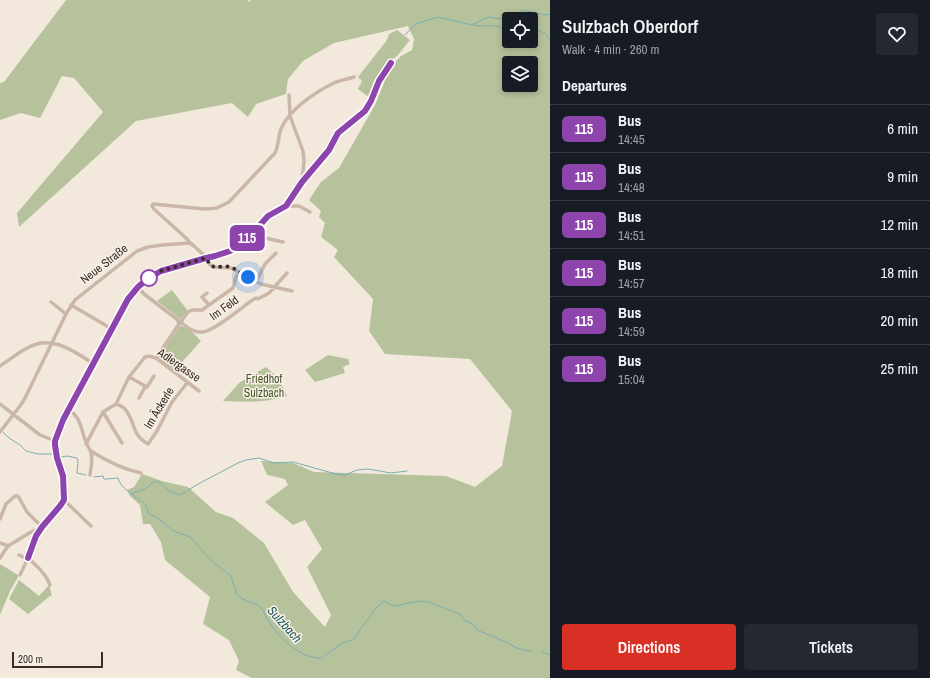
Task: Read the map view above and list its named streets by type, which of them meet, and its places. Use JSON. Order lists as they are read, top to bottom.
{
  "streets": {
    "street": [
      "Neue Straße",
      "Im Feld",
      "Adlergasse",
      "Im Äckerle"
    ]
  },
  "crossings": [
    ["Adlergasse", "Im Äckerle"]
  ],
  "water": ["Sulzbach"],
  "parks": ["Friedhof Sulzbach"],
  "lines": ["bus line 115"],
  "scale_bar": "200 m",
  "page": {
    "on_map": "115",
    "heading": [
      ["Sulzbach Oberdorf", "Walk · 4 min · 260 m"],
      "Departures"
    ],
    "list": [
      {
        "mark": "115",
        "name": "Bus",
        "note": "14:45",
        "value": "6 min"
      },
      {
        "mark": "115",
        "name": "Bus",
        "note": "14:48",
        "value": "9 min"
      },
      {
        "mark": "115",
        "name": "Bus",
        "note": "14:51",
        "value": "12 min"
      },
      {
        "mark": "115",
        "name": "Bus",
        "note": "14:57",
        "value": "18 min"
      },
      {
        "mark": "115",
        "name": "Bus",
        "note": "14:59",
        "value": "20 min"
      },
      {
        "mark": "115",
        "name": "Bus",
        "note": "15:04",
        "value": "25 min"
      }
    ],
    "buttons": ["Directions", "Tickets"],
    "scale": "200 m"
  }
}
